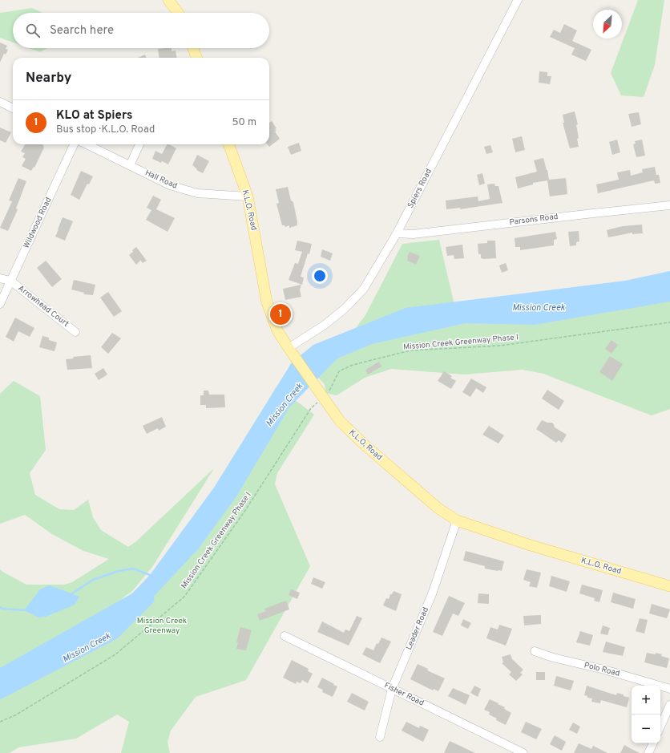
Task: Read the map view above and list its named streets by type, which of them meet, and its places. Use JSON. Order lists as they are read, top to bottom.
{
  "streets": {
    "main road": ["K.L.O. Road"],
    "street": [
      "Hall Road",
      "Spiers Road",
      "Parsons Road",
      "Wildwood Road",
      "Arrowhead Court",
      "Leader Road",
      "Polo Road",
      "Fisher Road"
    ],
    "path": ["Mission Creek Greenway Phase I"]
  },
  "crossings": [
    ["Hall Road", "K.L.O. Road"],
    ["Spiers Road", "K.L.O. Road"],
    ["Spiers Road", "Parsons Road"],
    ["K.L.O. Road", "Mission Creek Greenway Phase I"],
    ["K.L.O. Road", "Leader Road"],
    ["Wildwood Road", "Arrowhead Court"],
    ["Leader Road", "Fisher Road"]
  ],
  "water": ["Mission Creek"],
  "parks": ["Mission Creek Greenway"],
  "north": "bottom left",
  "page": {
    "search": "Search here",
    "heading": "Nearby",
    "list": [
      {
        "mark": "1",
        "name": "KLO at Spiers",
        "note": "Bus stop · K.L.O. Road",
        "value": "50 m"
      }
    ],
    "pins": "1",
    "map_buttons": ["+", "−"]
  }
}
